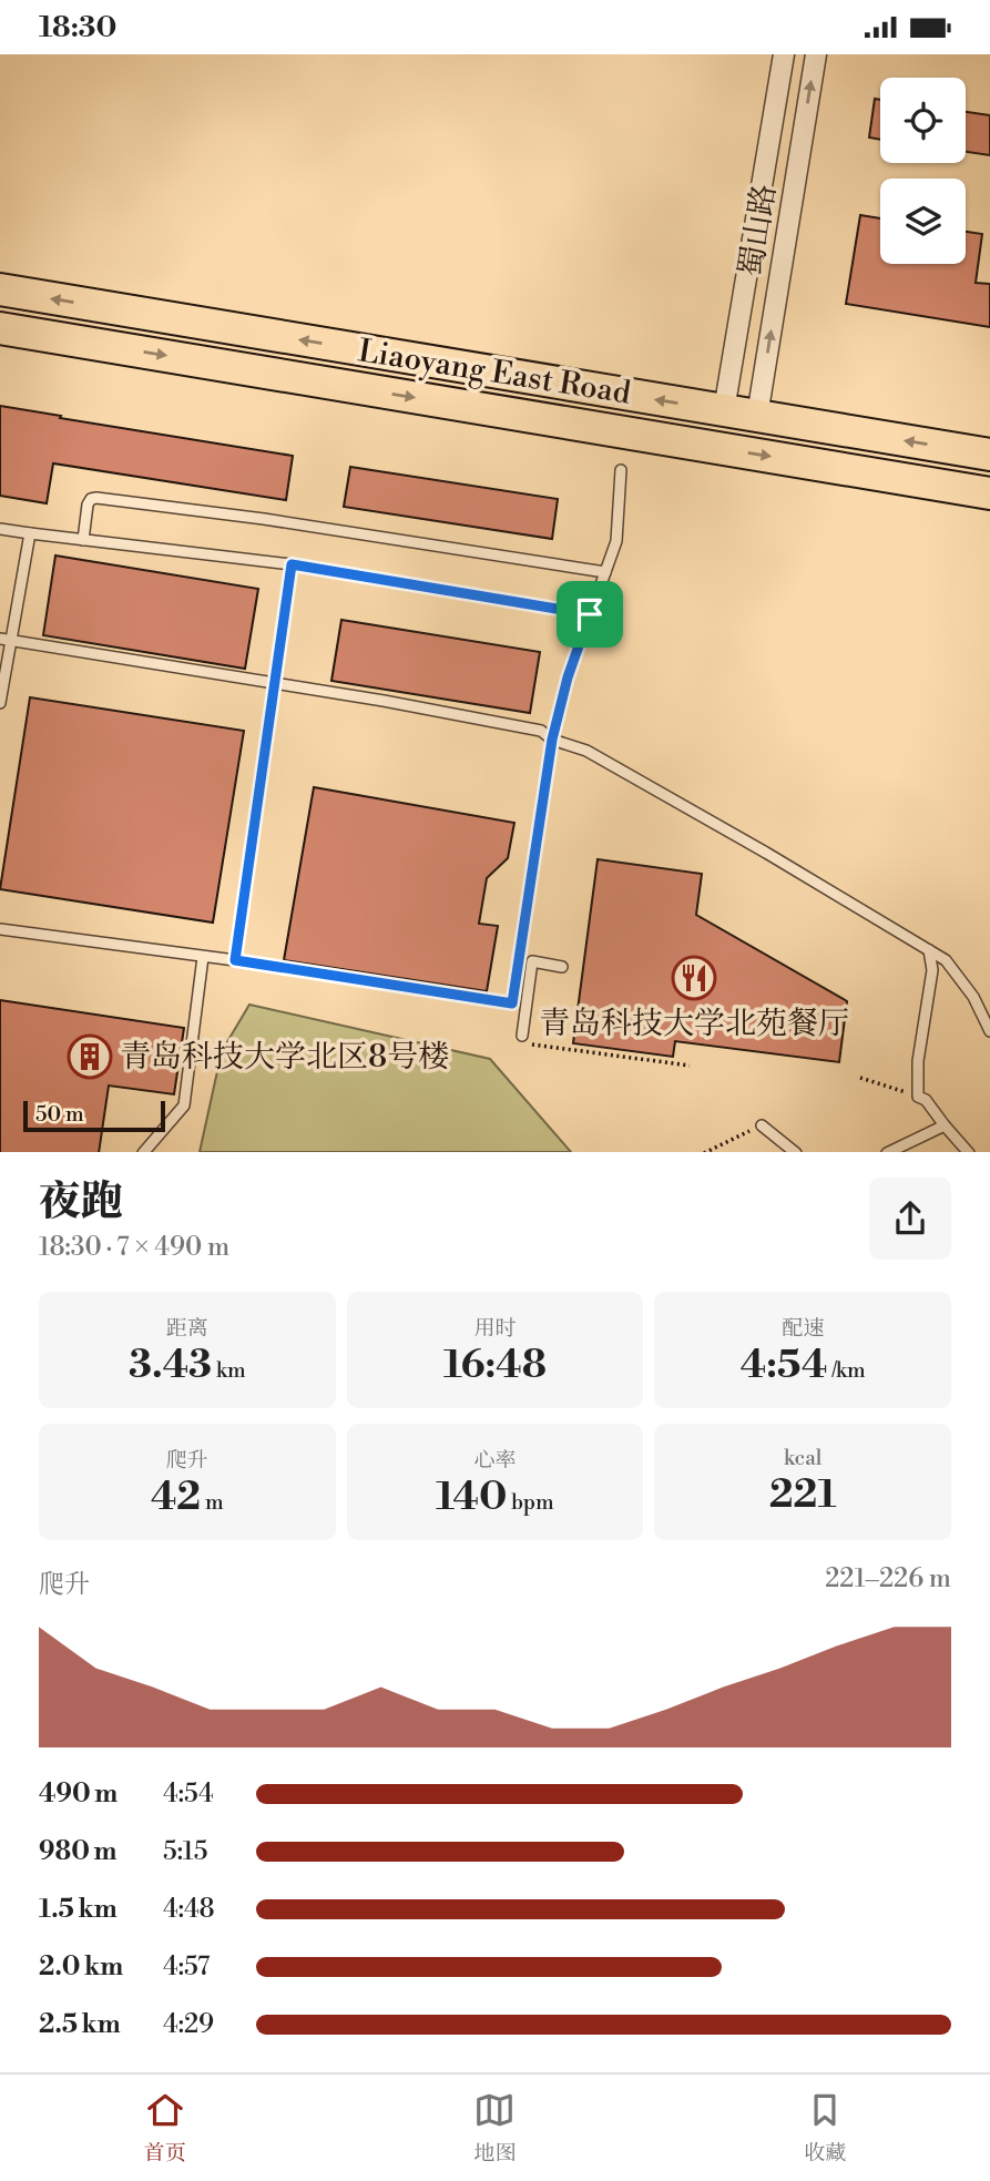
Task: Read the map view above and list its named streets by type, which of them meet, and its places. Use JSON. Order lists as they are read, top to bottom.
{
  "streets": {
    "main road": ["Liaoyang East Road"],
    "street": ["蜀山路"]
  },
  "crossings": [
    ["蜀山路", "Liaoyang East Road"]
  ],
  "places": {
    "restaurant": ["青岛科技大学北苑餐厅"],
    "building": ["青岛科技大学北区8号楼"]
  },
  "scale_bar": "50 m",
  "page": {
    "status": "18:30",
    "scale": "50 m",
    "heading": ["夜跑", "18:30 · 7 × 490 m"],
    "stats": [
      ["距离", "3.43 km"],
      ["用时", "16:48"],
      ["配速", "4:54 /km"],
      ["爬升", "42 m"],
      ["心率", "140 bpm"],
      ["kcal", "221"]
    ],
    "chart": ["爬升", "221–226 m"],
    "list": [
      {
        "name": "490 m",
        "note": "4:54"
      },
      {
        "name": "980 m",
        "note": "5:15"
      },
      {
        "name": "1.5 km",
        "note": "4:48"
      },
      {
        "name": "2.0 km",
        "note": "4:57"
      },
      {
        "name": "2.5 km",
        "note": "4:29"
      }
    ],
    "tabs": ["首页", "地图", "收藏"]
  }
}
